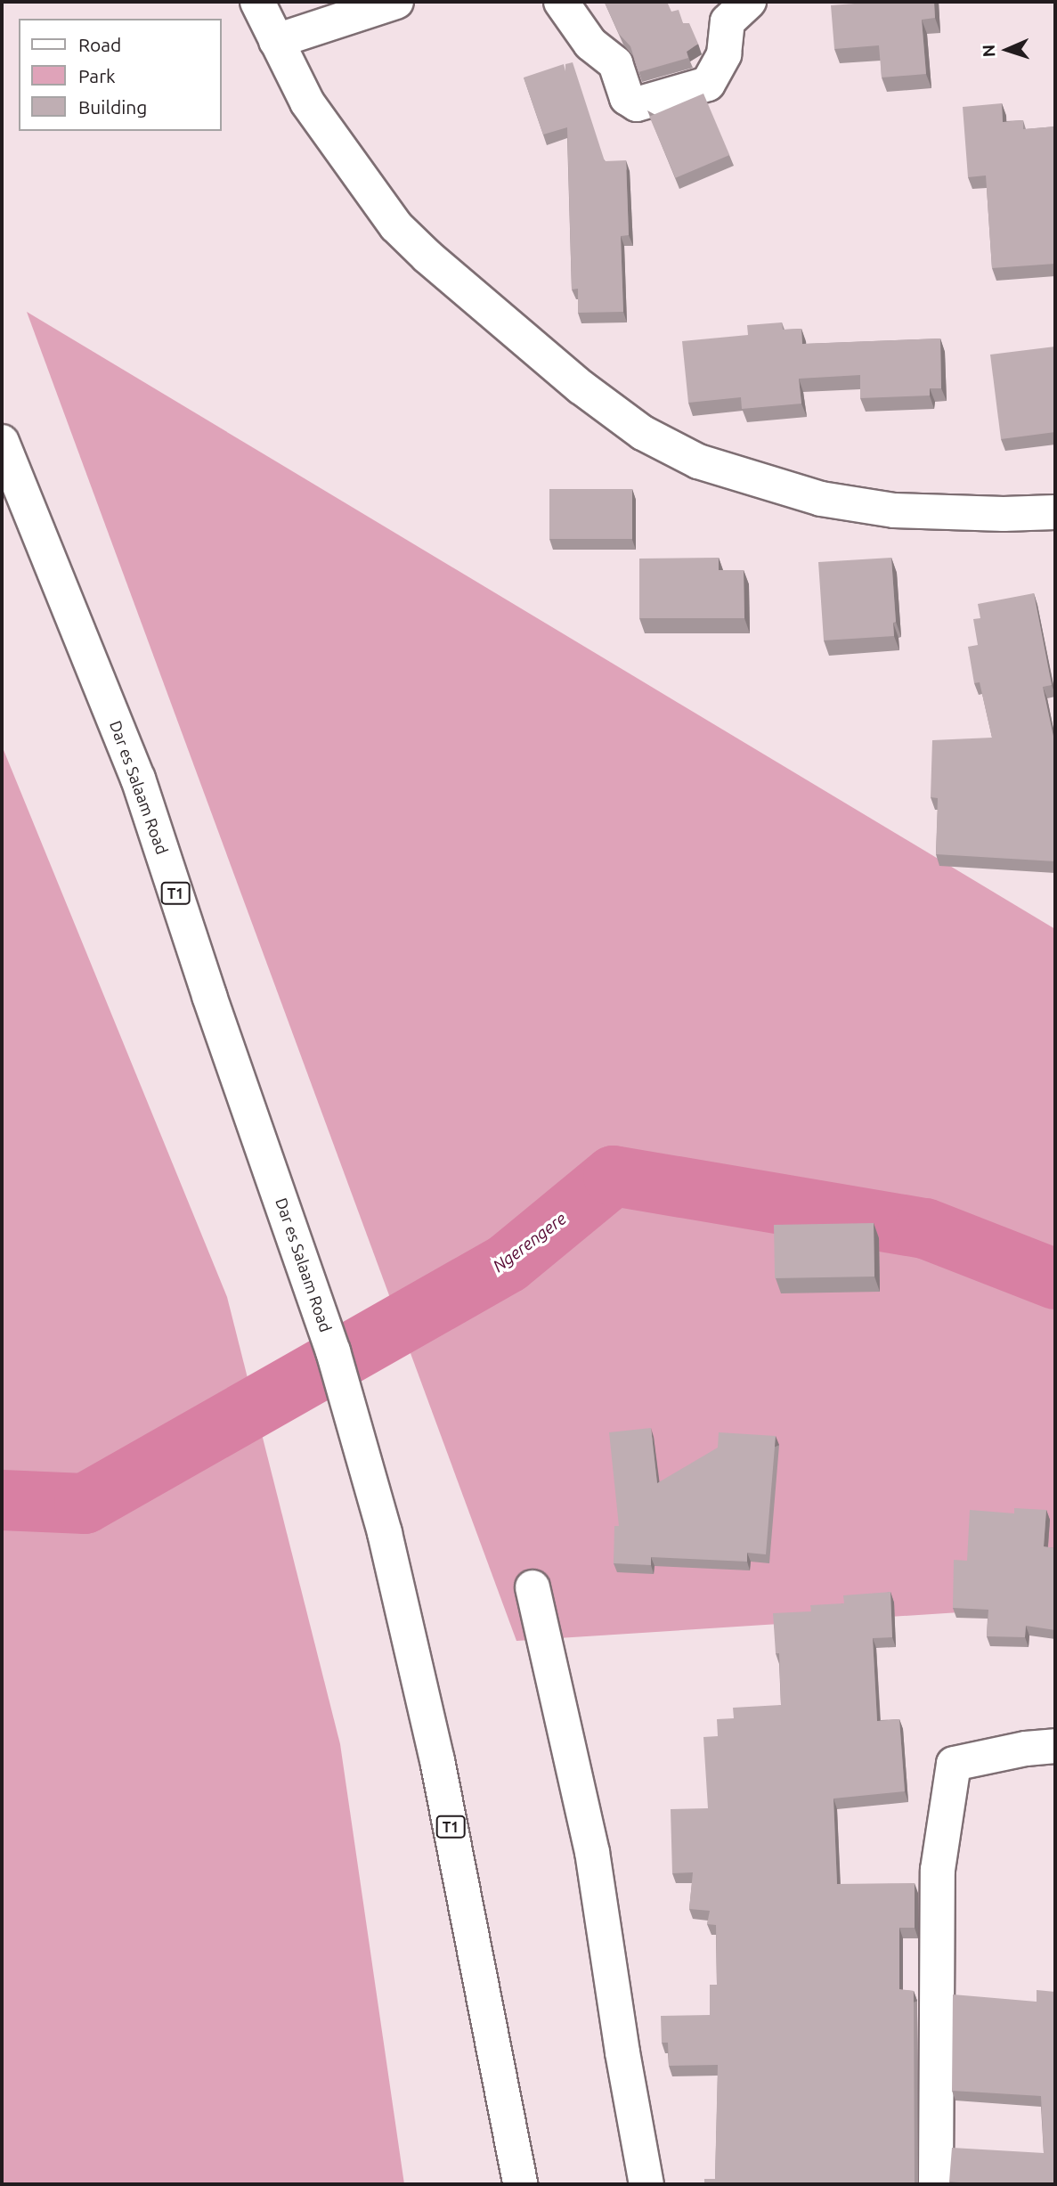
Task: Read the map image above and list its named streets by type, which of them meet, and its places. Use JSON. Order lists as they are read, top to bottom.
{
  "streets": {
    "main road": ["Dar es Salaam Road", "T1"]
  },
  "water": ["Ngerengere"],
  "legend": ["Road", "Park", "Building"],
  "north": "left"
}
